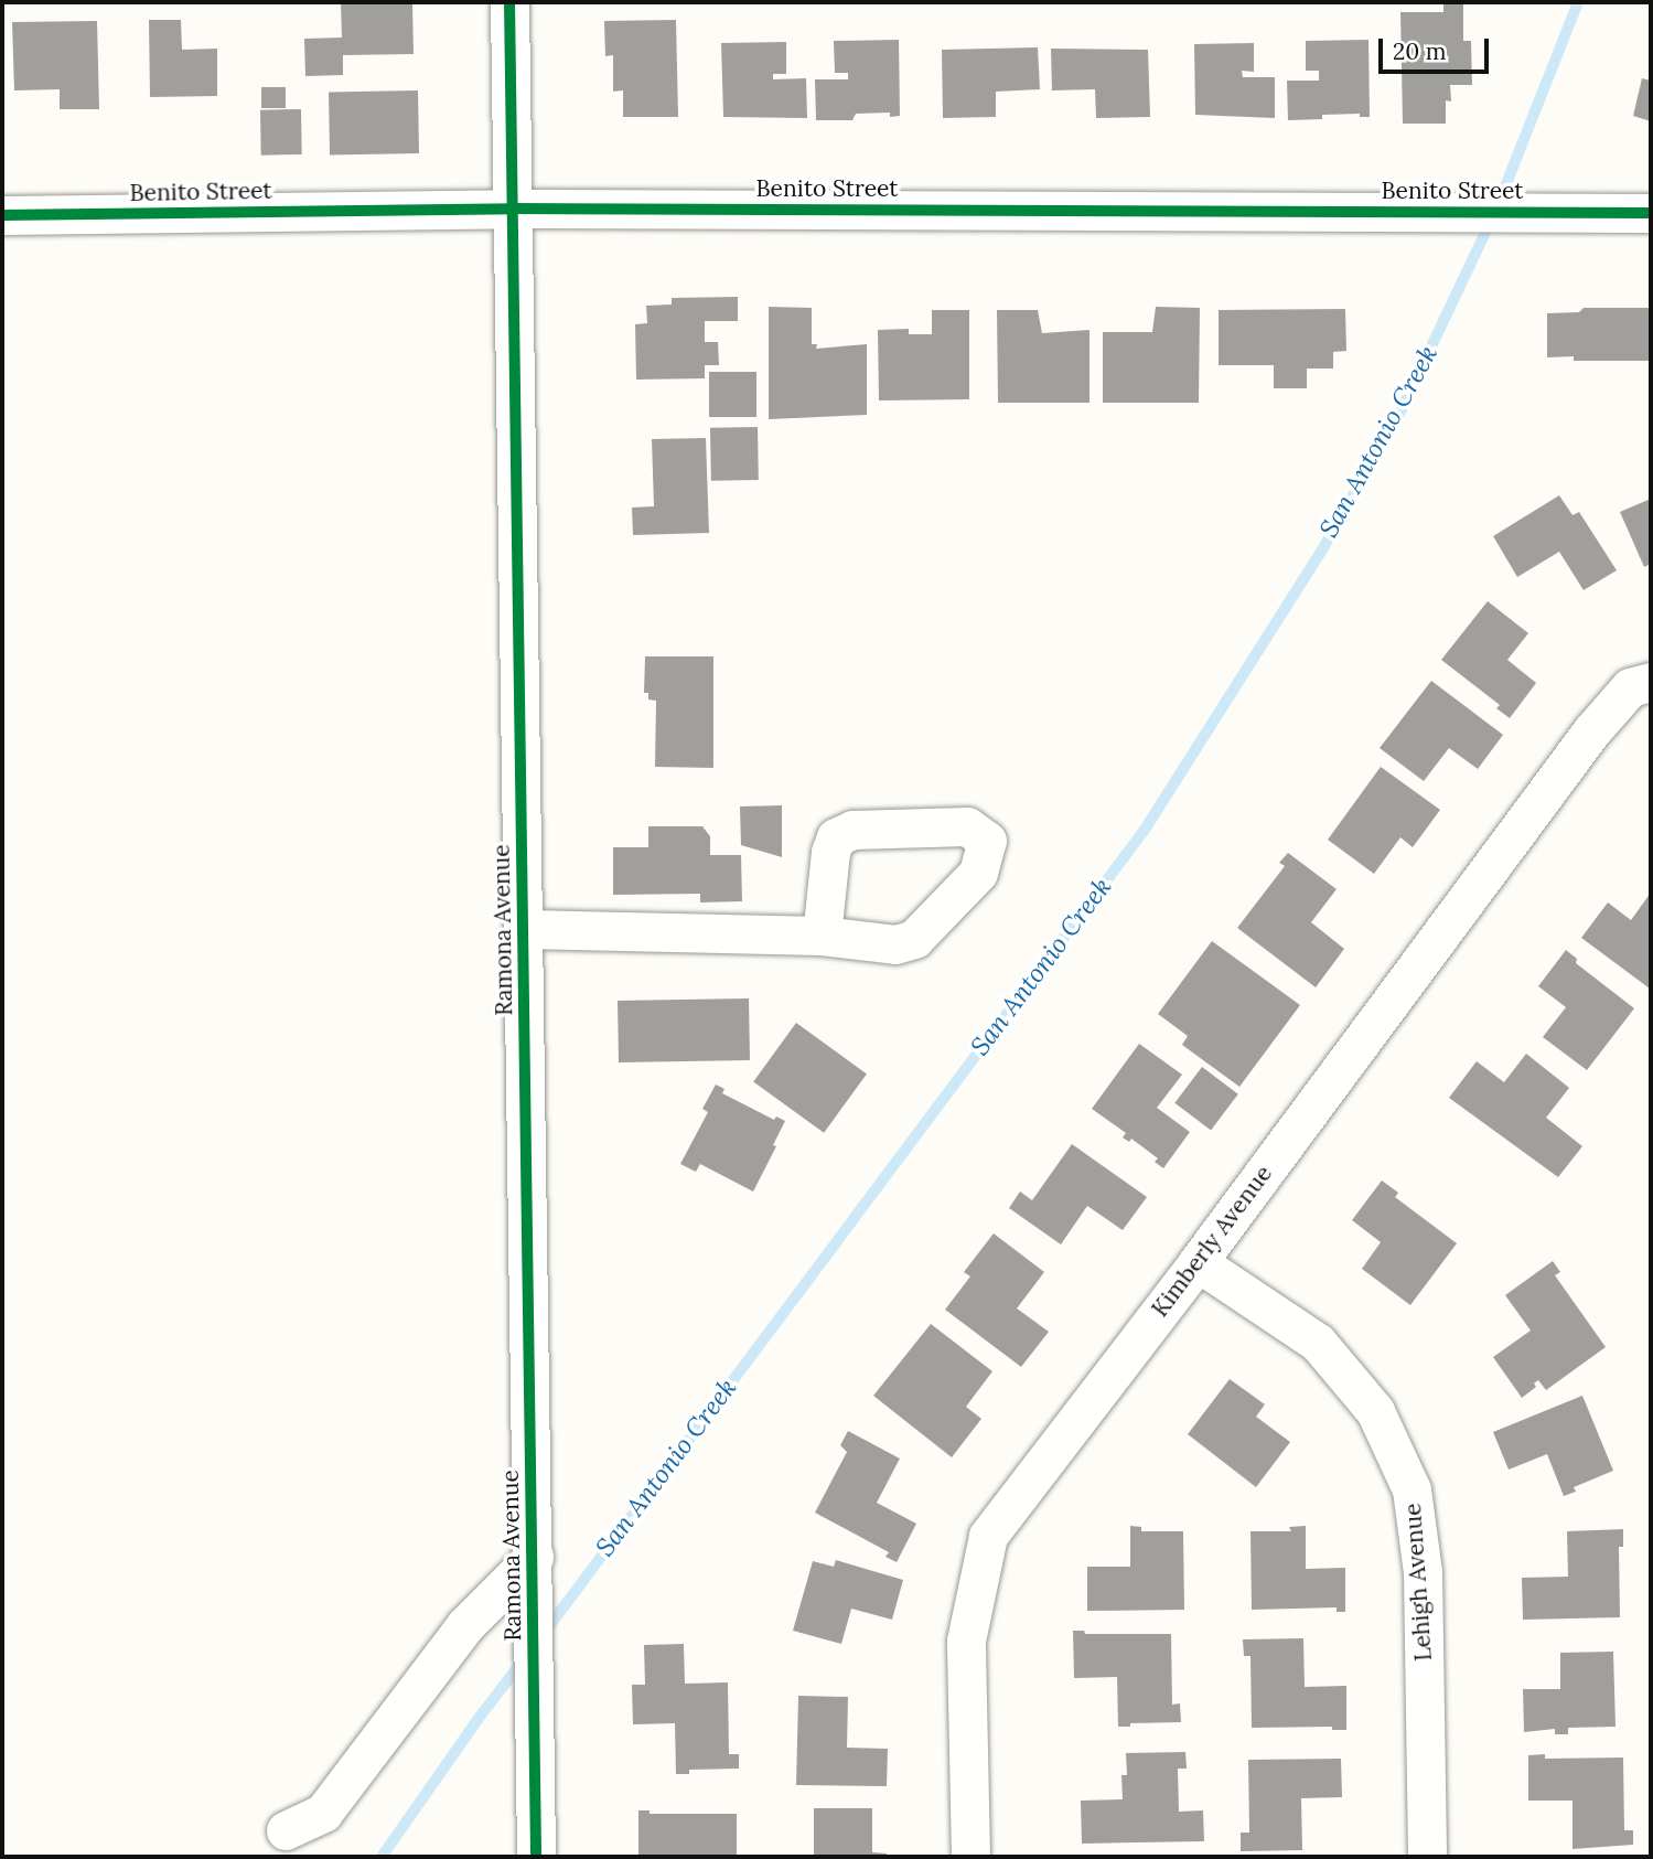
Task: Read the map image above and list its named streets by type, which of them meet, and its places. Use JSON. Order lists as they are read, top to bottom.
{
  "streets": {
    "street": [
      "Benito Street",
      "Ramona Avenue",
      "Kimberly Avenue",
      "Lehigh Avenue"
    ]
  },
  "crossings": [
    ["Benito Street", "Ramona Avenue"],
    ["Kimberly Avenue", "Lehigh Avenue"]
  ],
  "water": ["San Antonio Creek"],
  "scale_bar": "20 m"
}
